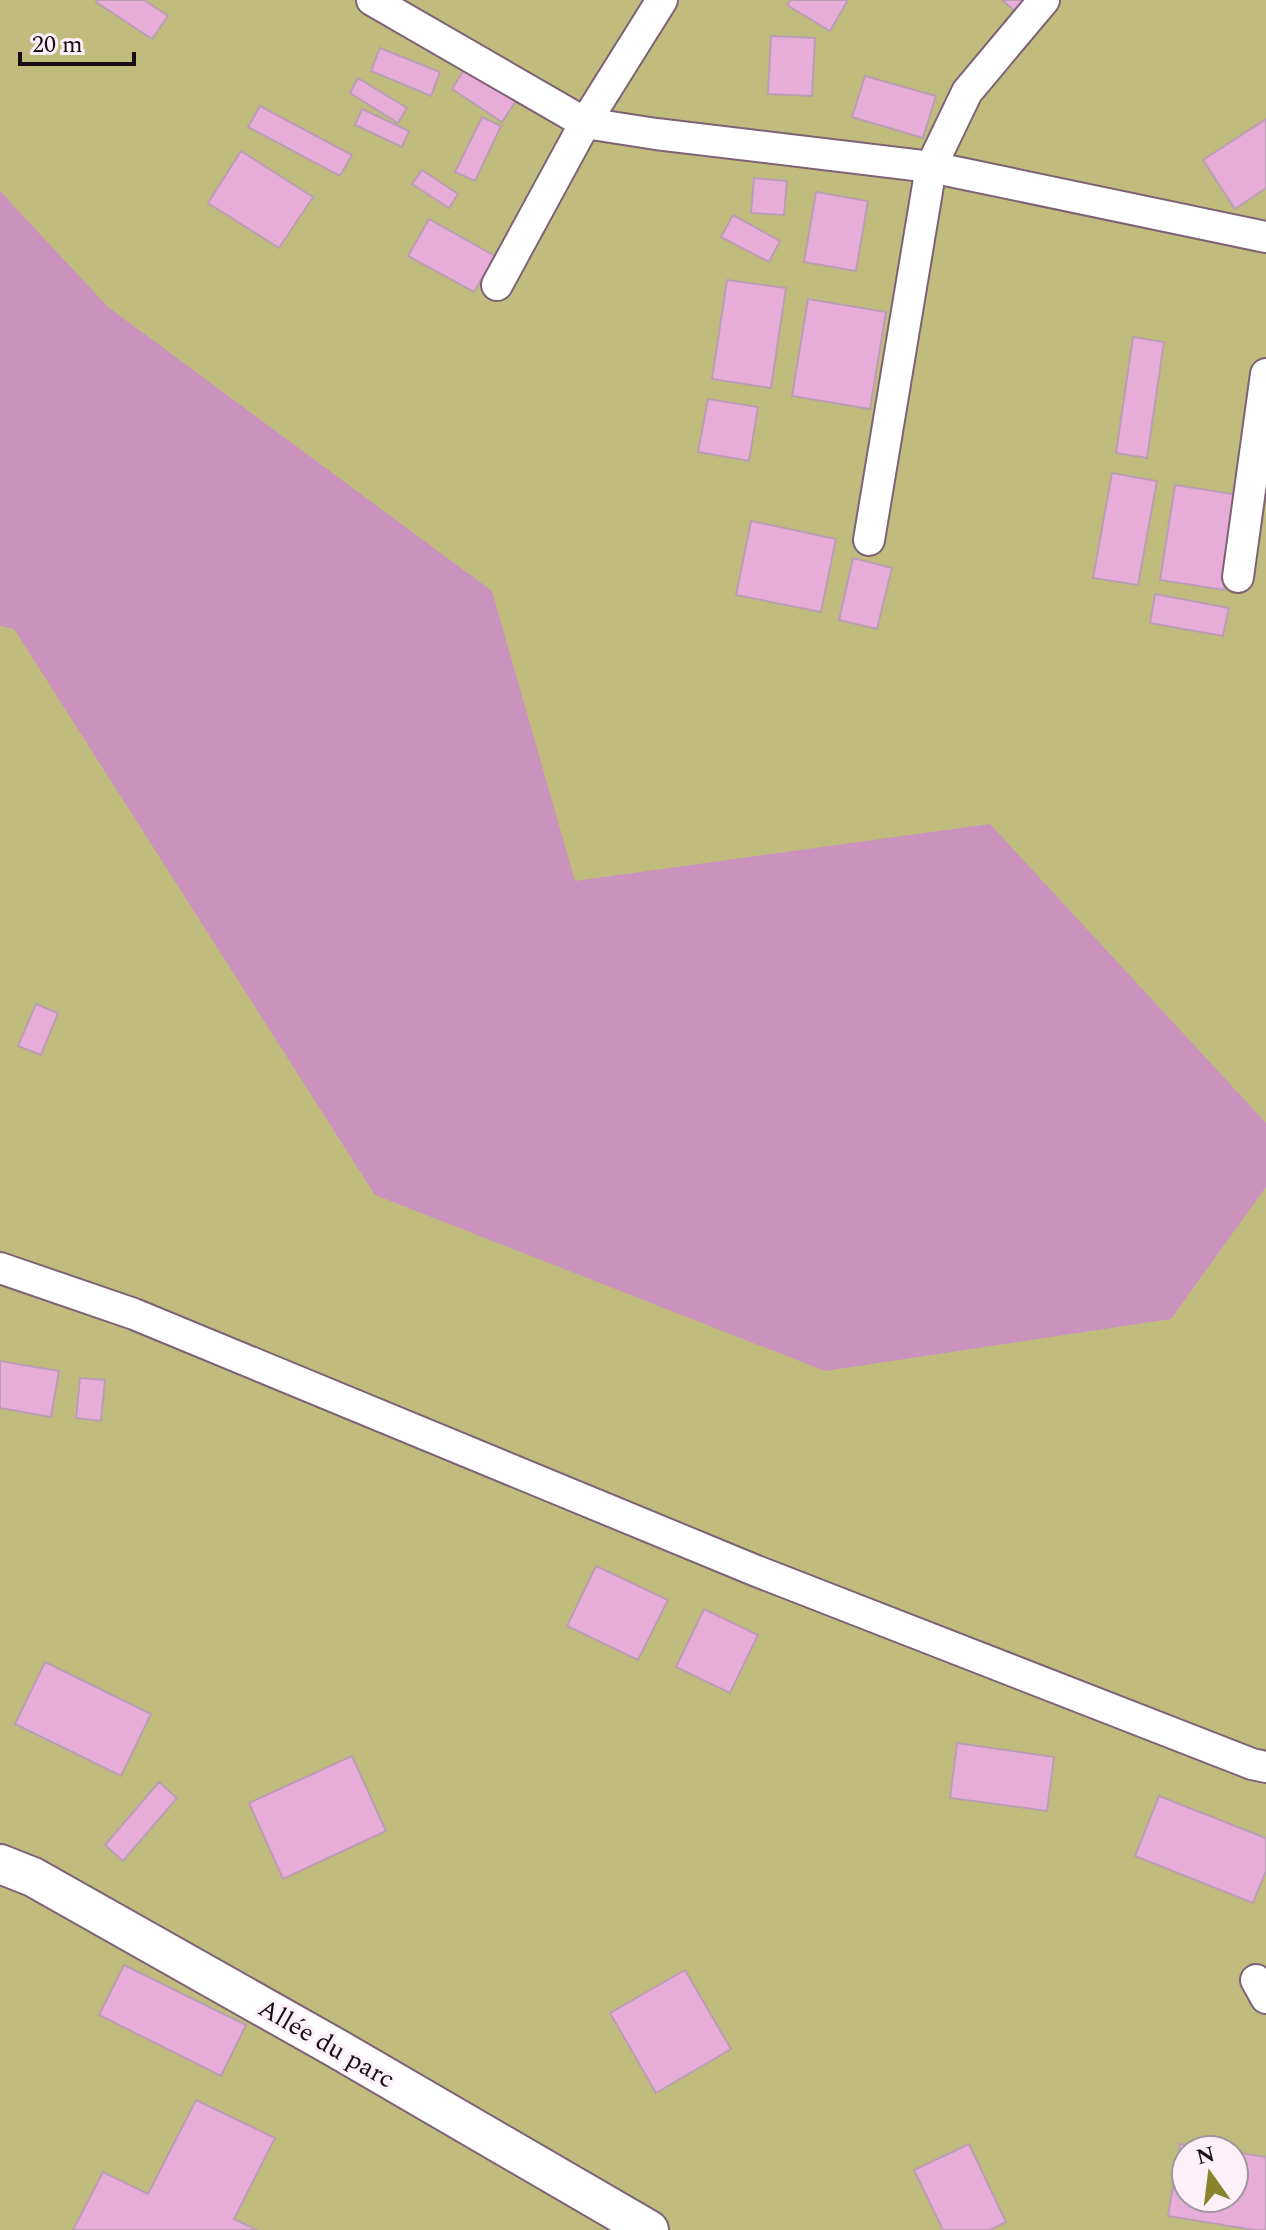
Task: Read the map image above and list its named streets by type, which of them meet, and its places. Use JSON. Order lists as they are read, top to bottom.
{
  "streets": {
    "street": ["Allée du parc"]
  },
  "scale_bar": "20 m",
  "north": "top"
}
